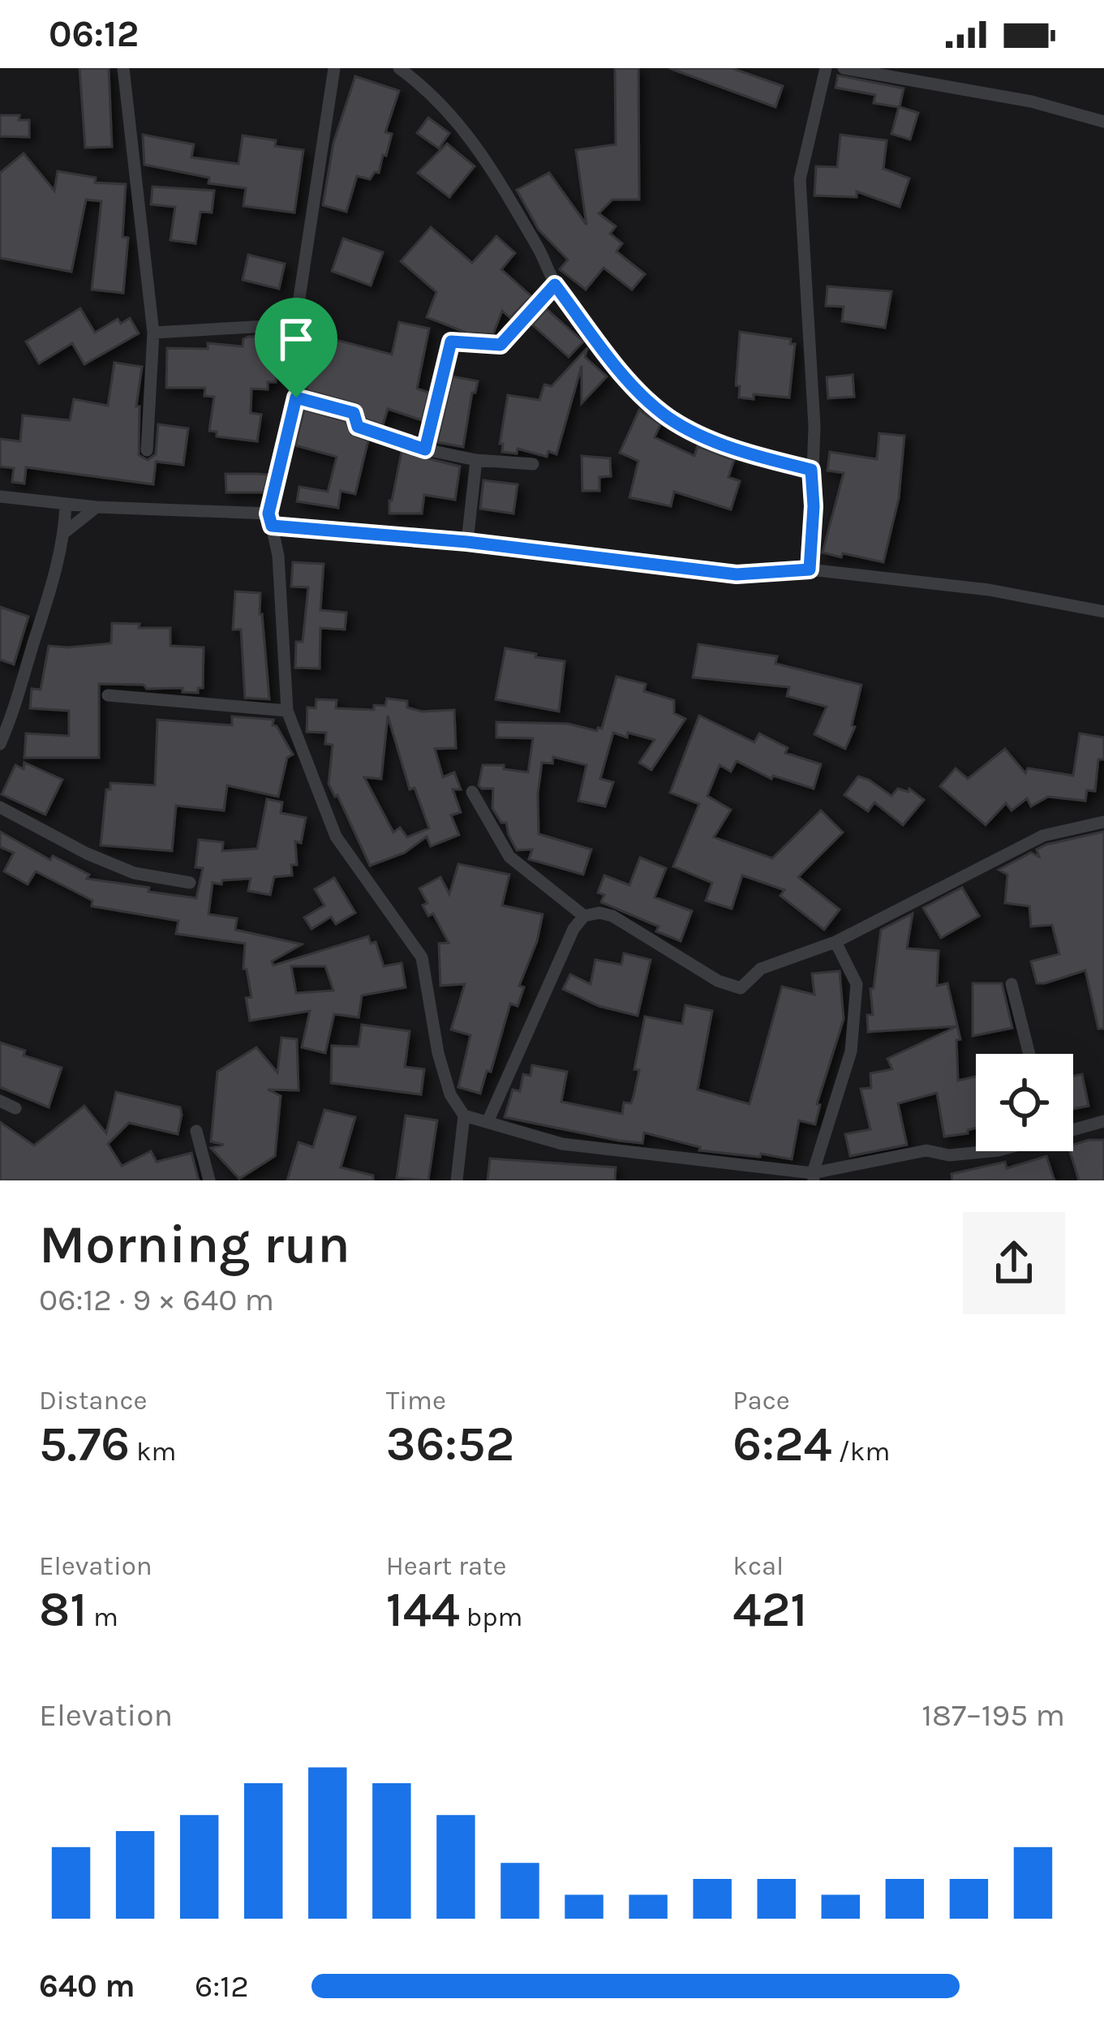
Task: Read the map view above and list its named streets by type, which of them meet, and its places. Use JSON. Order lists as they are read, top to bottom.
{
  "page": {
    "status": "06:12",
    "heading": ["Morning run", "06:12 · 9 × 640 m"],
    "stats": [
      ["Distance", "5.76 km"],
      ["Time", "36:52"],
      ["Pace", "6:24 /km"],
      ["Elevation", "81 m"],
      ["Heart rate", "144 bpm"],
      ["kcal", "421"]
    ],
    "chart": ["Elevation", "187–195 m"],
    "list": [
      {
        "name": "640 m",
        "note": "6:12"
      }
    ]
  }
}
